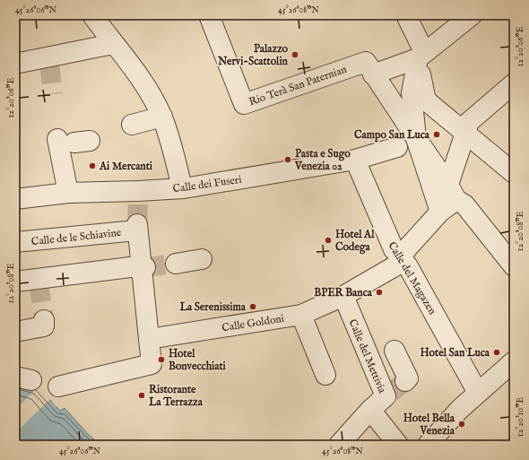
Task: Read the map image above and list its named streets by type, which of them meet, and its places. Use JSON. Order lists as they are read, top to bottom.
{
  "streets": {
    "street": [
      "Rio Terà San Paternian",
      "Calle dei Fuseri",
      "Calle de le Schiavine",
      "Calle del Magazen",
      "Calle Goldoni",
      "Calle del Mettivia"
    ]
  },
  "crossings": [
    ["Calle dei Fuseri", "Calle del Magazen"],
    ["Calle del Magazen", "Calle Goldoni"],
    ["Calle Goldoni", "Calle del Mettivia"]
  ],
  "places": [
    "Palazzo Nervi-Scattolin",
    "Campo San Luca",
    "Pasta e Sugo Venezia 02",
    "Ai Mercanti",
    "Hotel Al Codega",
    "BPER Banca",
    "La Serenissima",
    "Hotel San Luca",
    "Hotel Bonvecchiati",
    "Ristorante La Terrazza",
    "Hotel Bella Venezia"
  ],
  "coordinates": [
    "45°26'06\"N",
    "45°26'08\"N",
    "12°20'06\"E",
    "12°20'08\"E",
    "12°20'10\"E"
  ]
}
